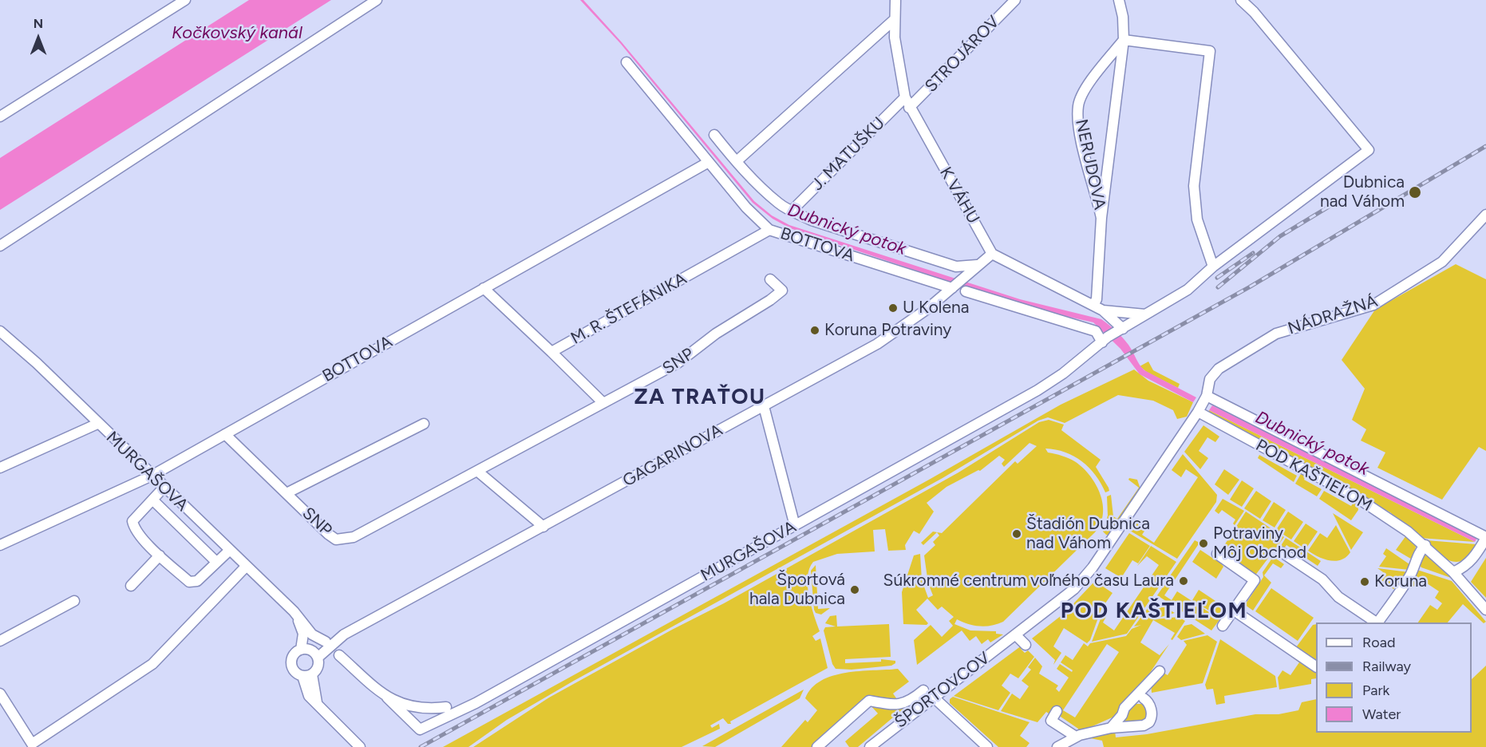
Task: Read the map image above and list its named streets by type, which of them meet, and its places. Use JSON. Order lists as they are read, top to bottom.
{
  "streets": {
    "street": [
      "STROJÁROV",
      "J. MATUŠKU",
      "NERUDOVA",
      "K VÁHU",
      "BOTTOVA",
      "M. R. ŠTEFÁNIKA",
      "NÁDRAŽNÁ",
      "SNP",
      "GAGARINOVA",
      "MURGAŠOVA",
      "POD KAŠTIEĽOM",
      "ŠPORTOVCOV"
    ]
  },
  "crossings": [
    ["STROJÁROV", "K VÁHU"],
    ["J. MATUŠKU", "K VÁHU"],
    ["K VÁHU", "GAGARINOVA"],
    ["BOTTOVA", "M. R. ŠTEFÁNIKA"],
    ["BOTTOVA", "SNP"],
    ["BOTTOVA", "GAGARINOVA"],
    ["BOTTOVA", "MURGAŠOVA"],
    ["M. R. ŠTEFÁNIKA", "SNP"],
    ["NÁDRAŽNÁ", "POD KAŠTIEĽOM"],
    ["GAGARINOVA", "MURGAŠOVA"]
  ],
  "districts": ["ZA TRAŤOU", "POD KAŠTIEĽOM"],
  "water": ["Kočkovský kanál", "Dubnický potok"],
  "places": [
    "Dubnica nad Váhom",
    "U Kolena",
    "Koruna Potraviny",
    "Štadión Dubnica nad Váhom",
    "Potraviny Môj Obchod",
    "Súkromné centrum voľného času Laura",
    "Koruna",
    "Športová hala Dubnica"
  ],
  "legend": [
    "Road",
    "Railway",
    "Park",
    "Water"
  ],
  "north": "top"
}
